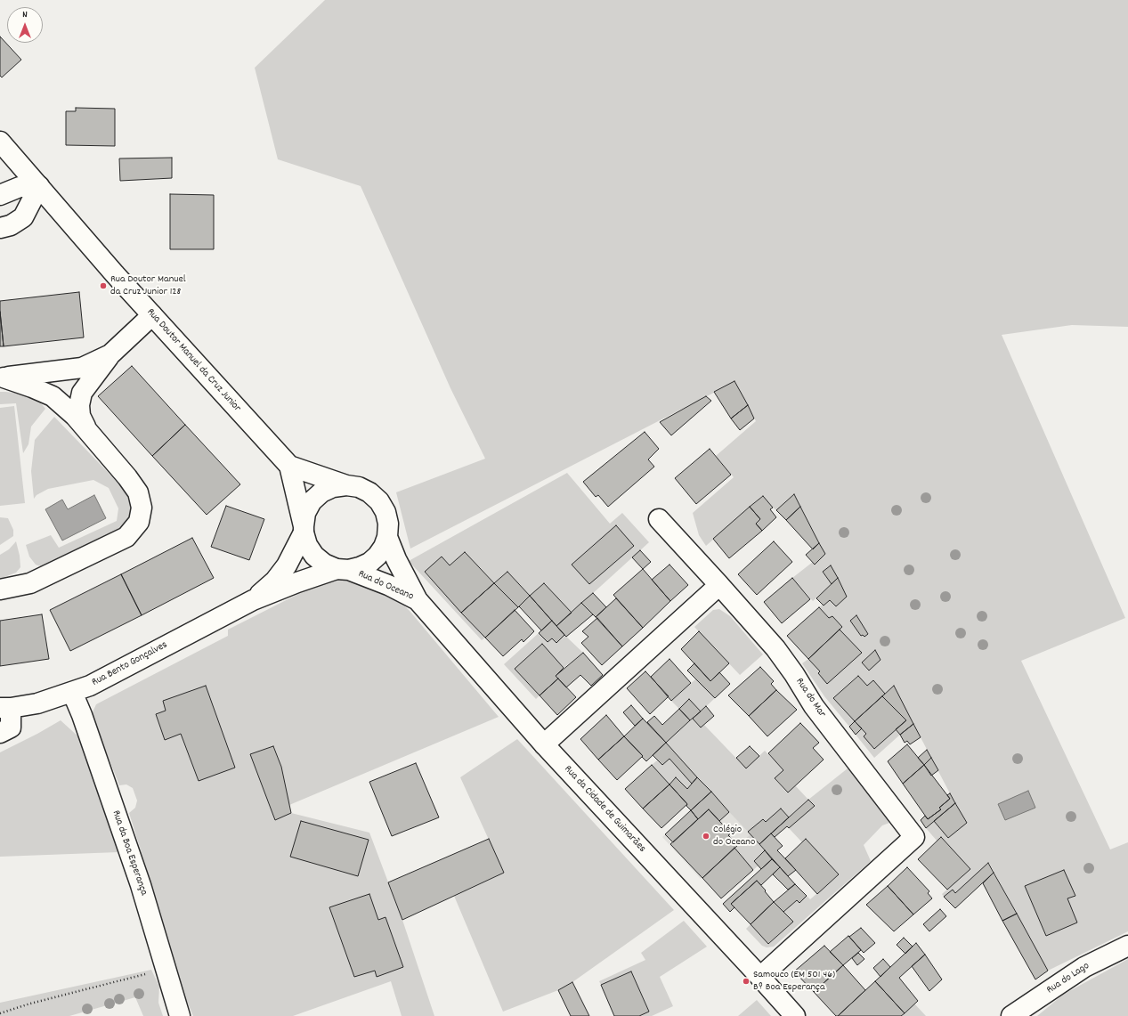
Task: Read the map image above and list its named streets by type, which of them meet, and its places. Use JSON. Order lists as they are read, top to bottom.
{
  "streets": {
    "street": [
      "Rua Doutor Manuel da Cruz Junior",
      "Rua do Oceano",
      "Rua Bento Gonçalves",
      "Rua do Mar",
      "Rua da Cidade de Guimarães",
      "Rua da Boa Esperança",
      "Rua do Lago"
    ]
  },
  "crossings": [
    ["Rua Doutor Manuel da Cruz Junior", "Rua do Oceano"],
    ["Rua do Oceano", "Rua da Cidade de Guimarães"],
    ["Rua Bento Gonçalves", "Rua da Boa Esperança"],
    ["Rua do Mar", "Rua da Cidade de Guimarães"]
  ],
  "places": ["Rua Doutor Manuel da Cruz Junior 128", "Colégio do Oceano", "Samouco (EM 501 46) Bº Boa Esperança"],
  "north": "top"
}
